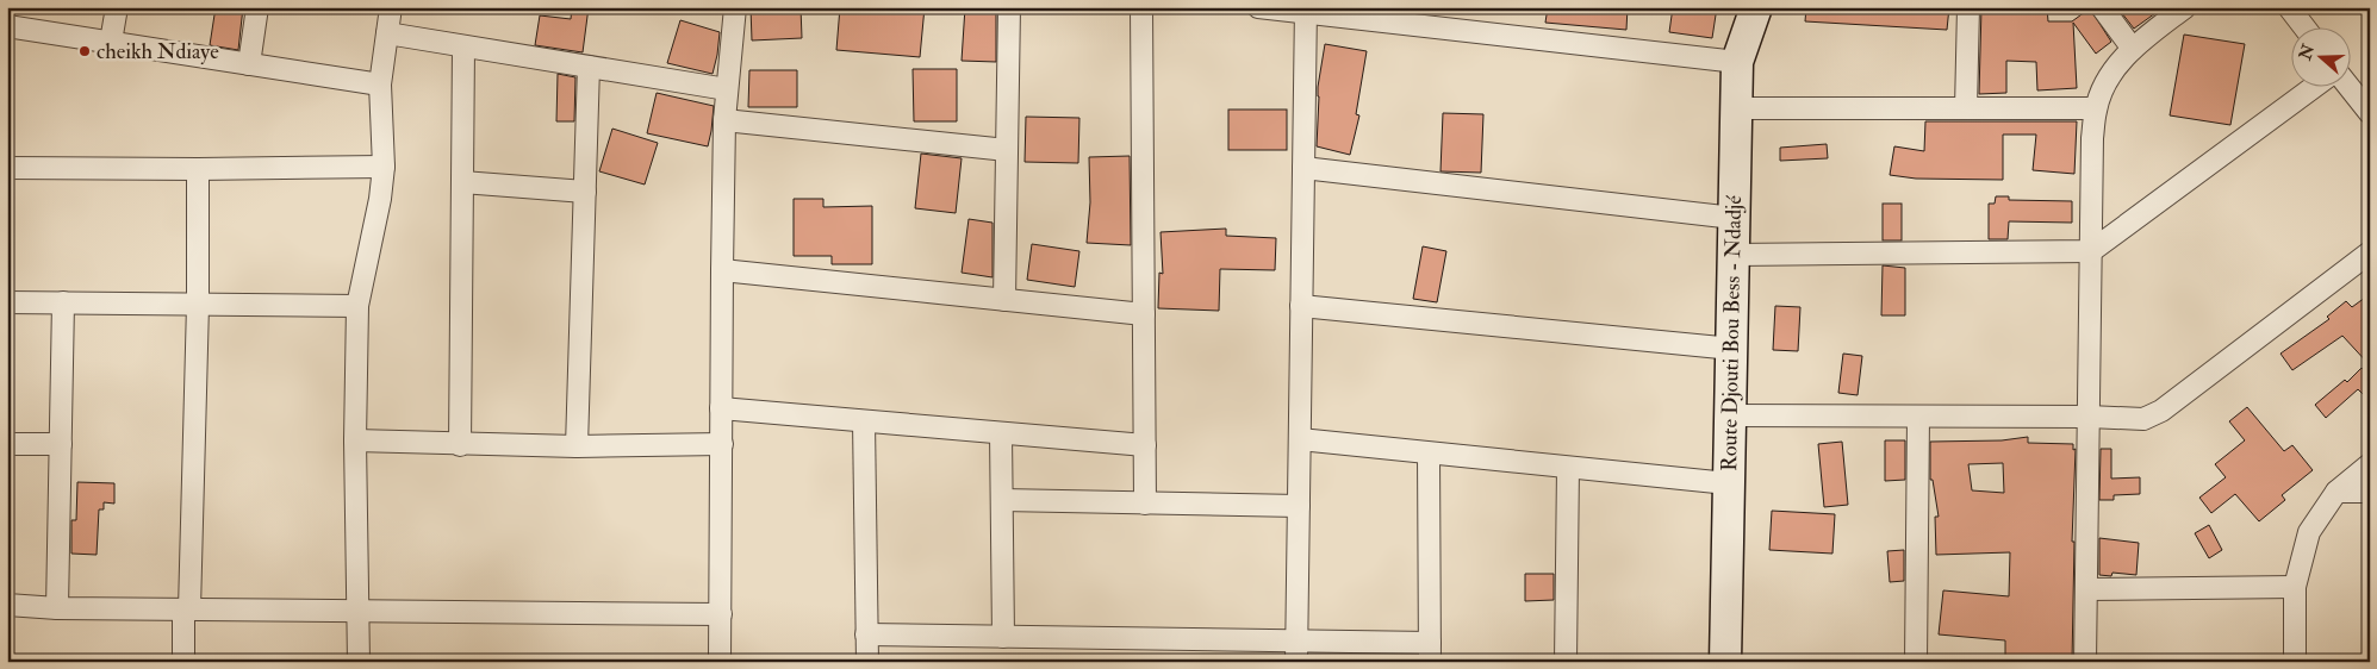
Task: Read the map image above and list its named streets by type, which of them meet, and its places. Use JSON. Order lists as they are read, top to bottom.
{
  "streets": {
    "main road": ["Route Djouti Bou Bess - Ndadjé"]
  },
  "places": ["cheikh Ndiaye"],
  "north": "left"
}
